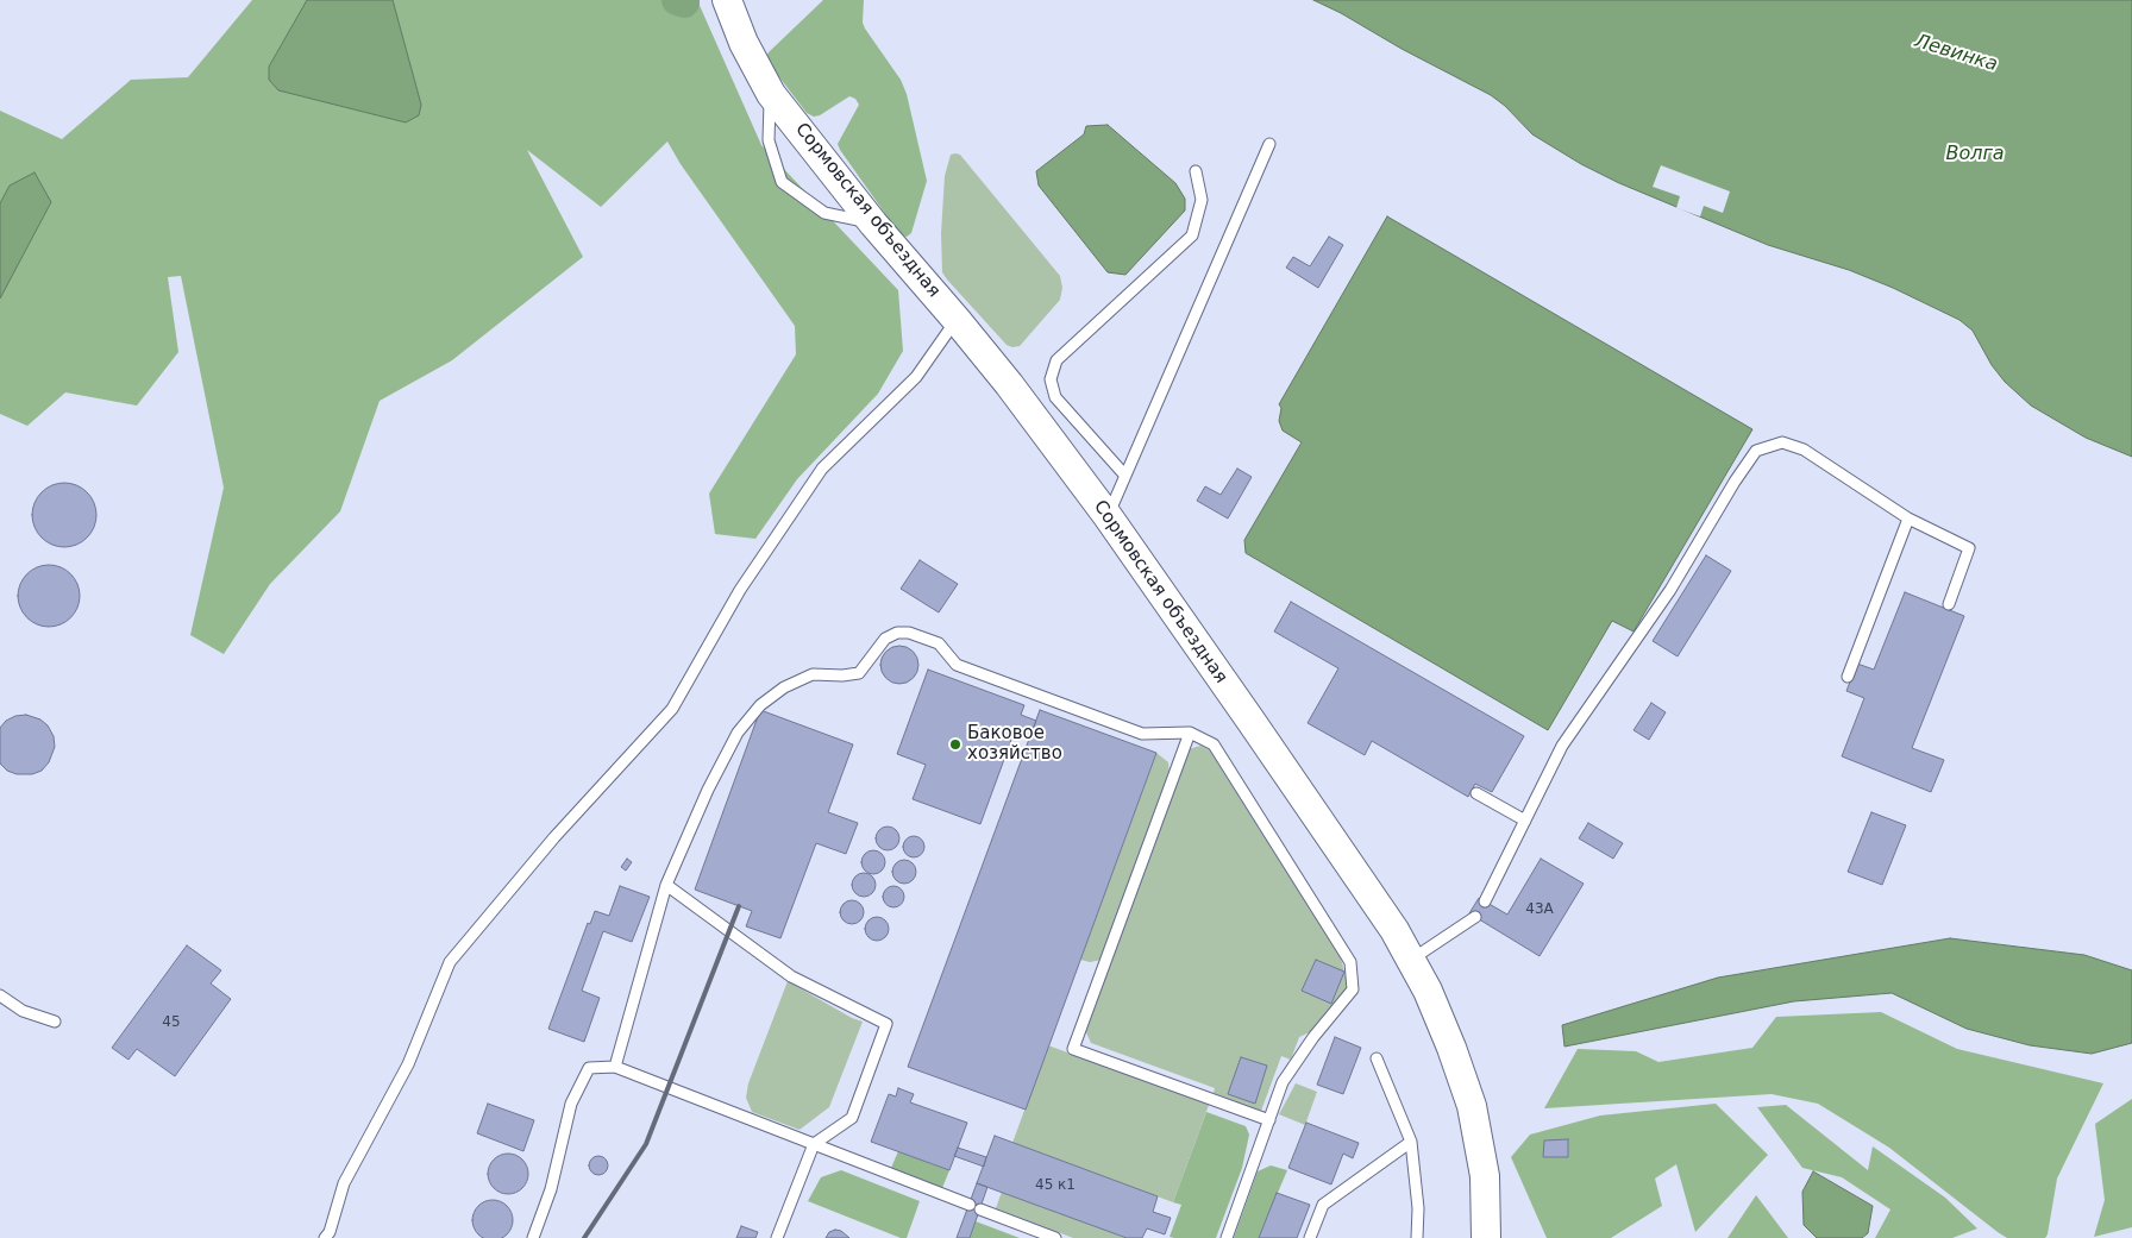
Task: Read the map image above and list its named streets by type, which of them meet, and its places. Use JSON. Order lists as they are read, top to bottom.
{
  "streets": {
    "street": ["Сормовская объездная"]
  },
  "water": ["Левинка", "Волга"],
  "places": ["Баковое хозяйство"],
  "house_numbers": ["43А", "45", "45 к1"]
}
